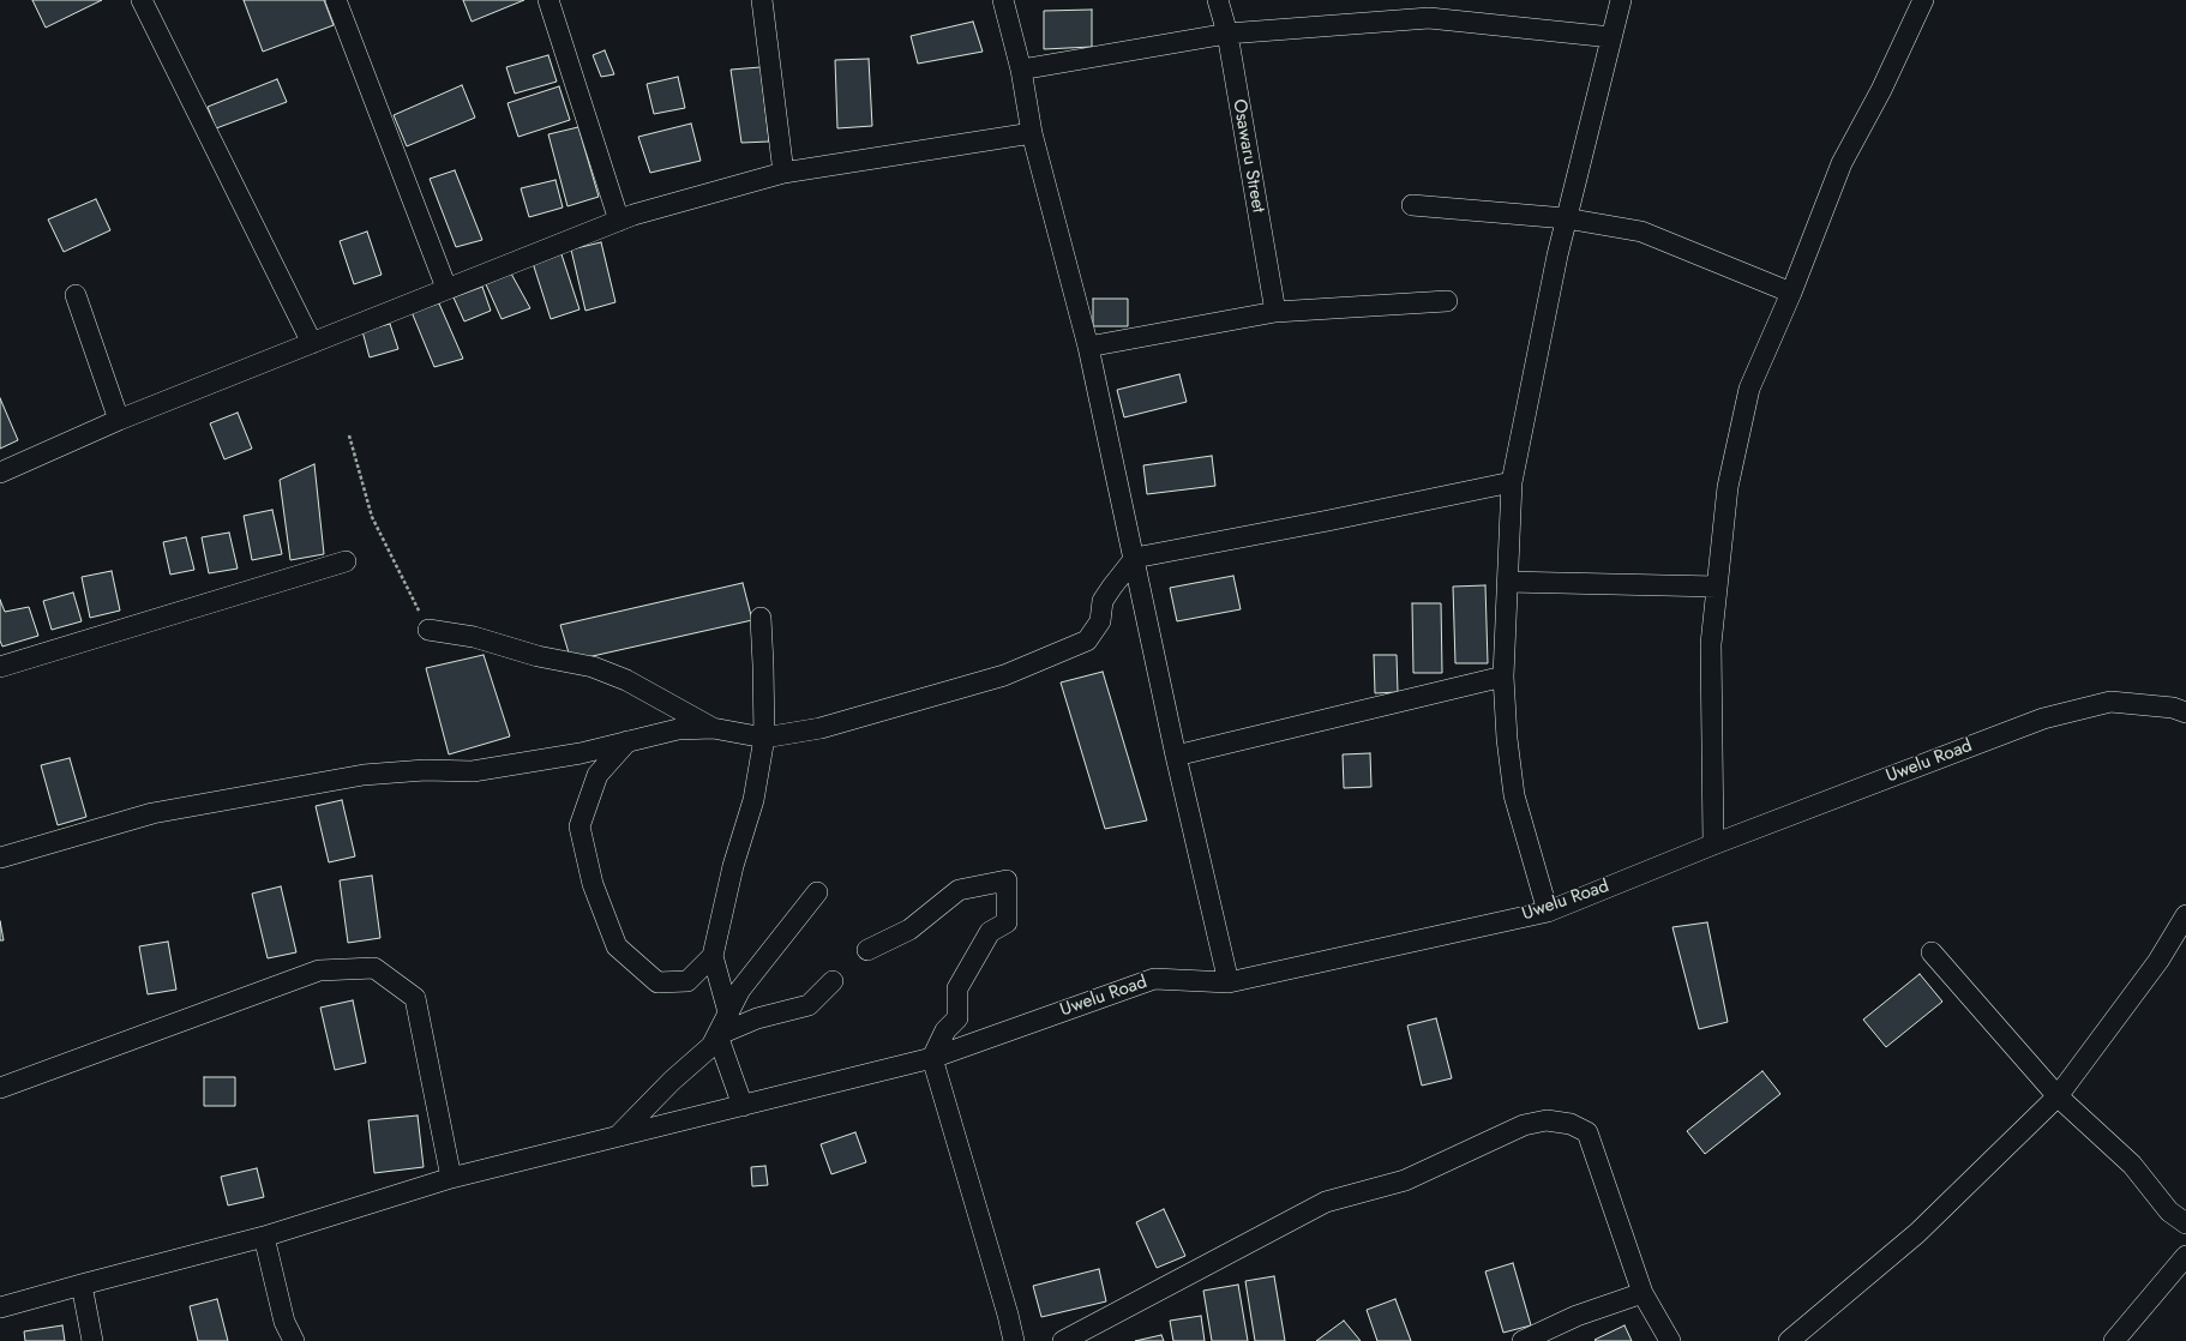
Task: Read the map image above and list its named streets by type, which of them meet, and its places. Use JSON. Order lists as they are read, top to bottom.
{
  "streets": {
    "street": ["Osawaru Street", "Uwelu Road"]
  }
}
